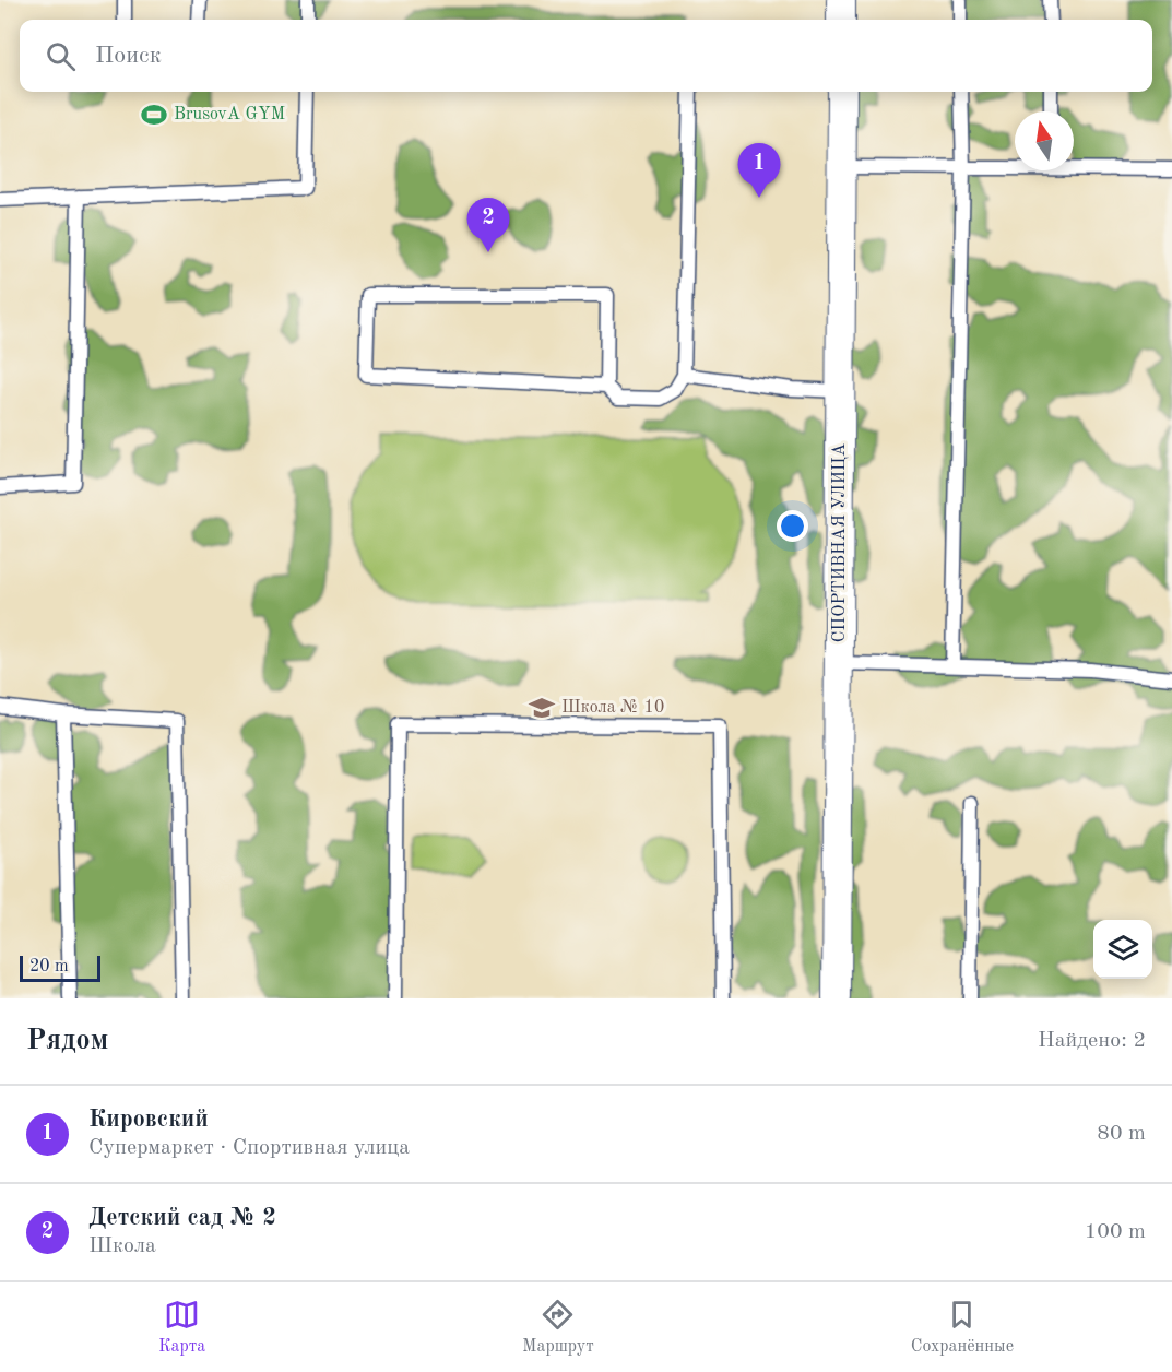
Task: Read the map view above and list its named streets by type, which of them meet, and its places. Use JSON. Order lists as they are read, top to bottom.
{
  "streets": {
    "street": ["СПОРТИВНАЯ УЛИЦА"]
  },
  "places": {
    "sports": ["BrusovA GYM"],
    "school or university": ["Школа № 10"]
  },
  "scale_bar": "20 m",
  "north": "top",
  "page": {
    "search": "Поиск",
    "pins": ["1", "2"],
    "scale": "20 m",
    "heading": ["Рядом", "Найдено: 2"],
    "list": [
      {
        "mark": "1",
        "name": "Кировский",
        "note": "Супермаркет · Спортивная улица",
        "value": "80 m"
      },
      {
        "mark": "2",
        "name": "Детский сад № 2",
        "note": "Школа",
        "value": "100 m"
      }
    ],
    "nav": ["Карта", "Маршрут", "Сохранённые"]
  }
}
